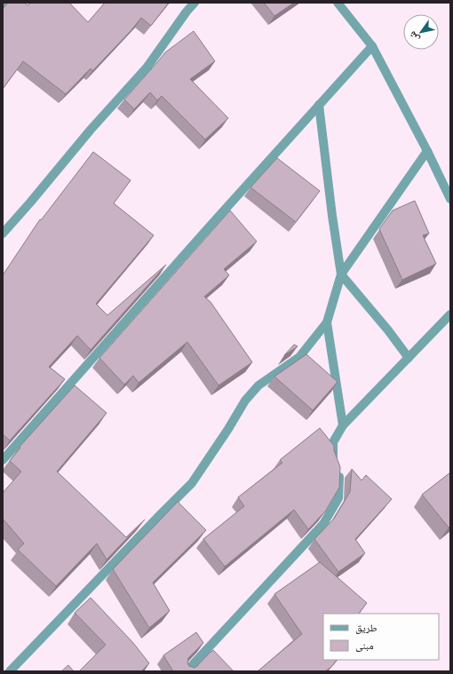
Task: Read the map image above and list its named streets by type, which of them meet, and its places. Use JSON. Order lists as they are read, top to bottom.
{
  "legend": ["طريق", "مبنى"],
  "north": "bottom left"
}
